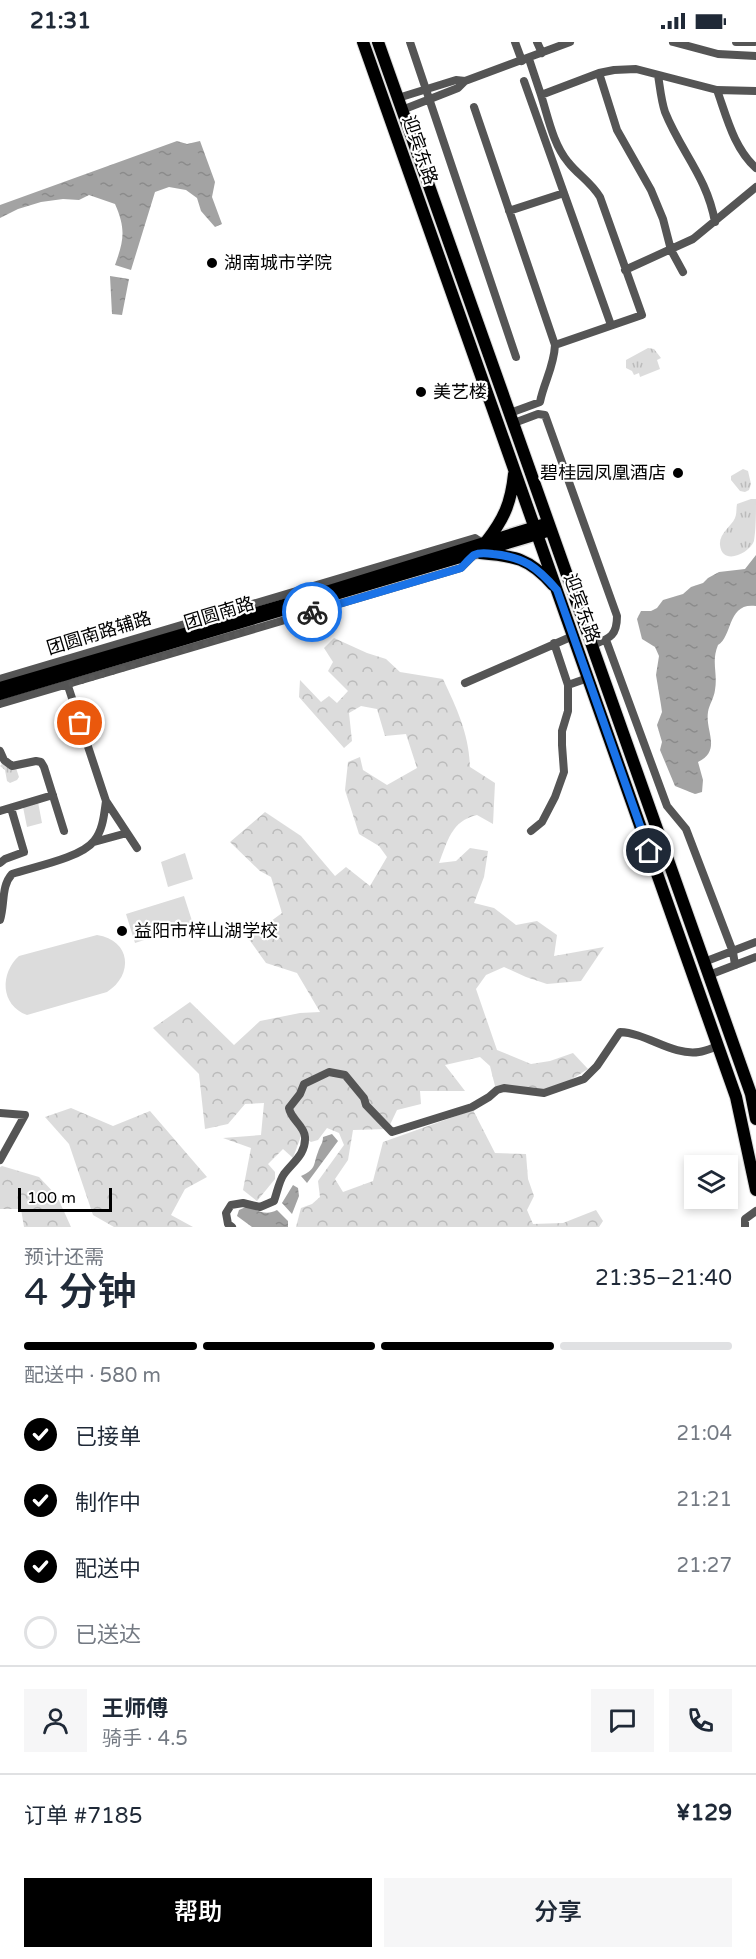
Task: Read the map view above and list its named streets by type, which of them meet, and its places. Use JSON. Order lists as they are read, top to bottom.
{
  "streets": {
    "highway": ["迎宾东路"],
    "main road": ["团圆南路"],
    "street": ["团圆南路辅路"]
  },
  "crossings": [
    ["迎宾东路", "团圆南路"],
    ["团圆南路", "团圆南路辅路"]
  ],
  "places": [
    "湖南城市学院",
    "美艺楼",
    "碧桂园凤凰酒店",
    "益阳市梓山湖学校"
  ],
  "scale_bar": "100 m",
  "page": {
    "status": "21:31",
    "scale": "100 m",
    "heading": ["4 分钟", "预计还需", "21:35–21:40"],
    "panel": [
      "王师傅",
      "骑手 · 4.5",
      "订单 #7185",
      "¥129"
    ],
    "bar": "配送中 · 580 m",
    "list": [
      ["已接单", "21:04"],
      ["制作中", "21:21"],
      ["配送中", "21:27"],
      "已送达"
    ],
    "buttons": ["帮助", "分享"]
  }
}
